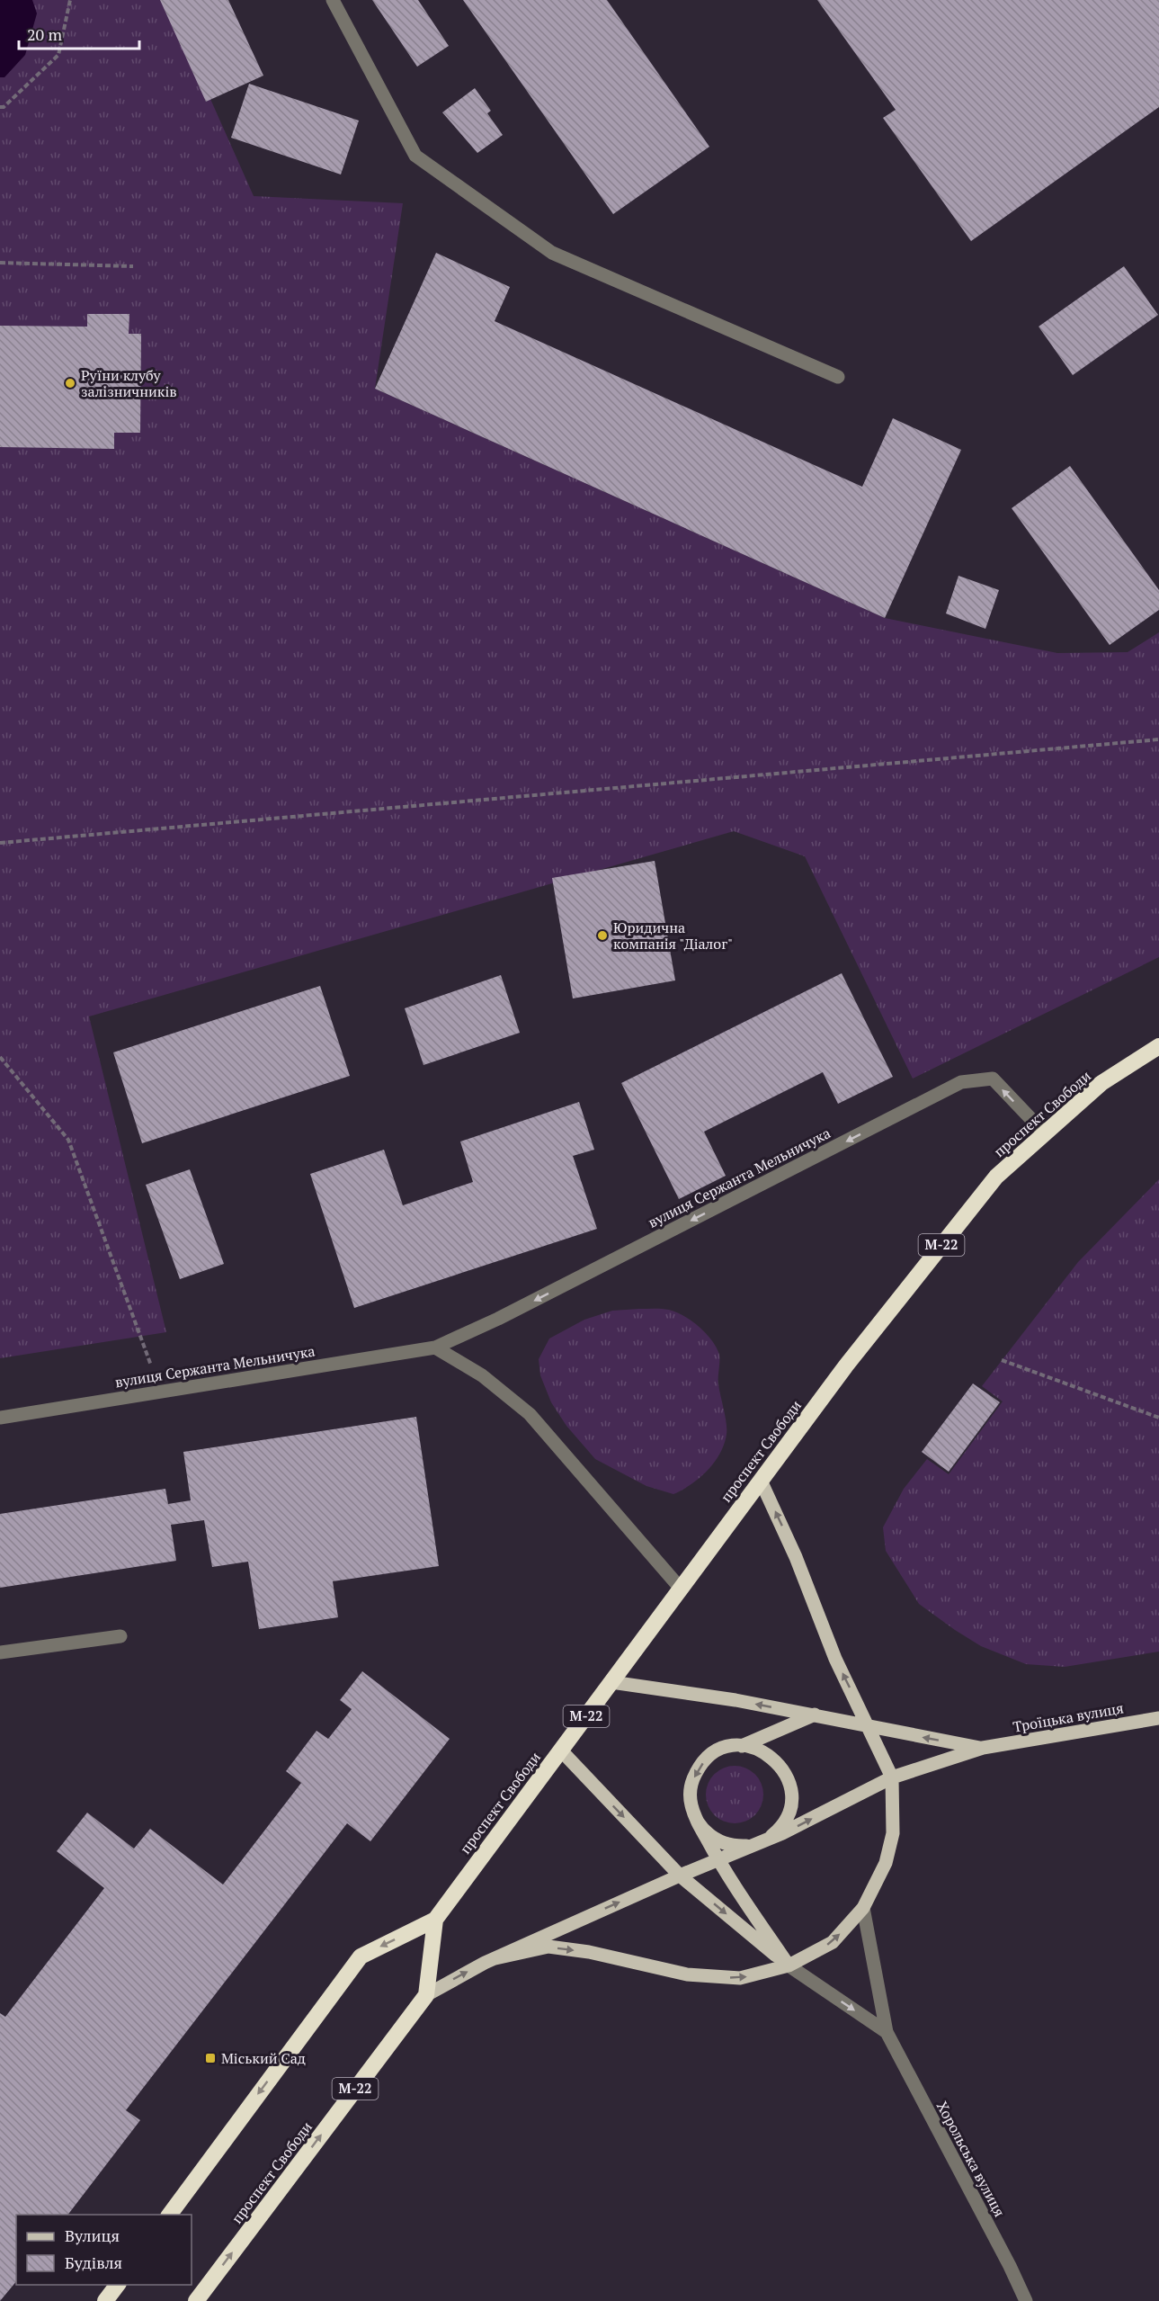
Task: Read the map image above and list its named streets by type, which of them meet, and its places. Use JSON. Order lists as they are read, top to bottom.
{
  "streets": {
    "highway": ["проспект Свободи", "М-22"],
    "main road": ["Троїцька вулиця"],
    "street": ["вулиця Сержанта Мельничука", "Хорольська вулиця"]
  },
  "crossings": [
    ["проспект Свободи", "вулиця Сержанта Мельничука"]
  ],
  "one_way": ["вулиця Сержанта Мельничука"],
  "places": {
    "other": ["Руїни клубу залізничників", "Юридична компанія \"Діалог\""],
    "transit": ["Міський Сад"]
  },
  "legend": ["Вулиця", "Будівля"],
  "scale_bar": "20 m"
}
